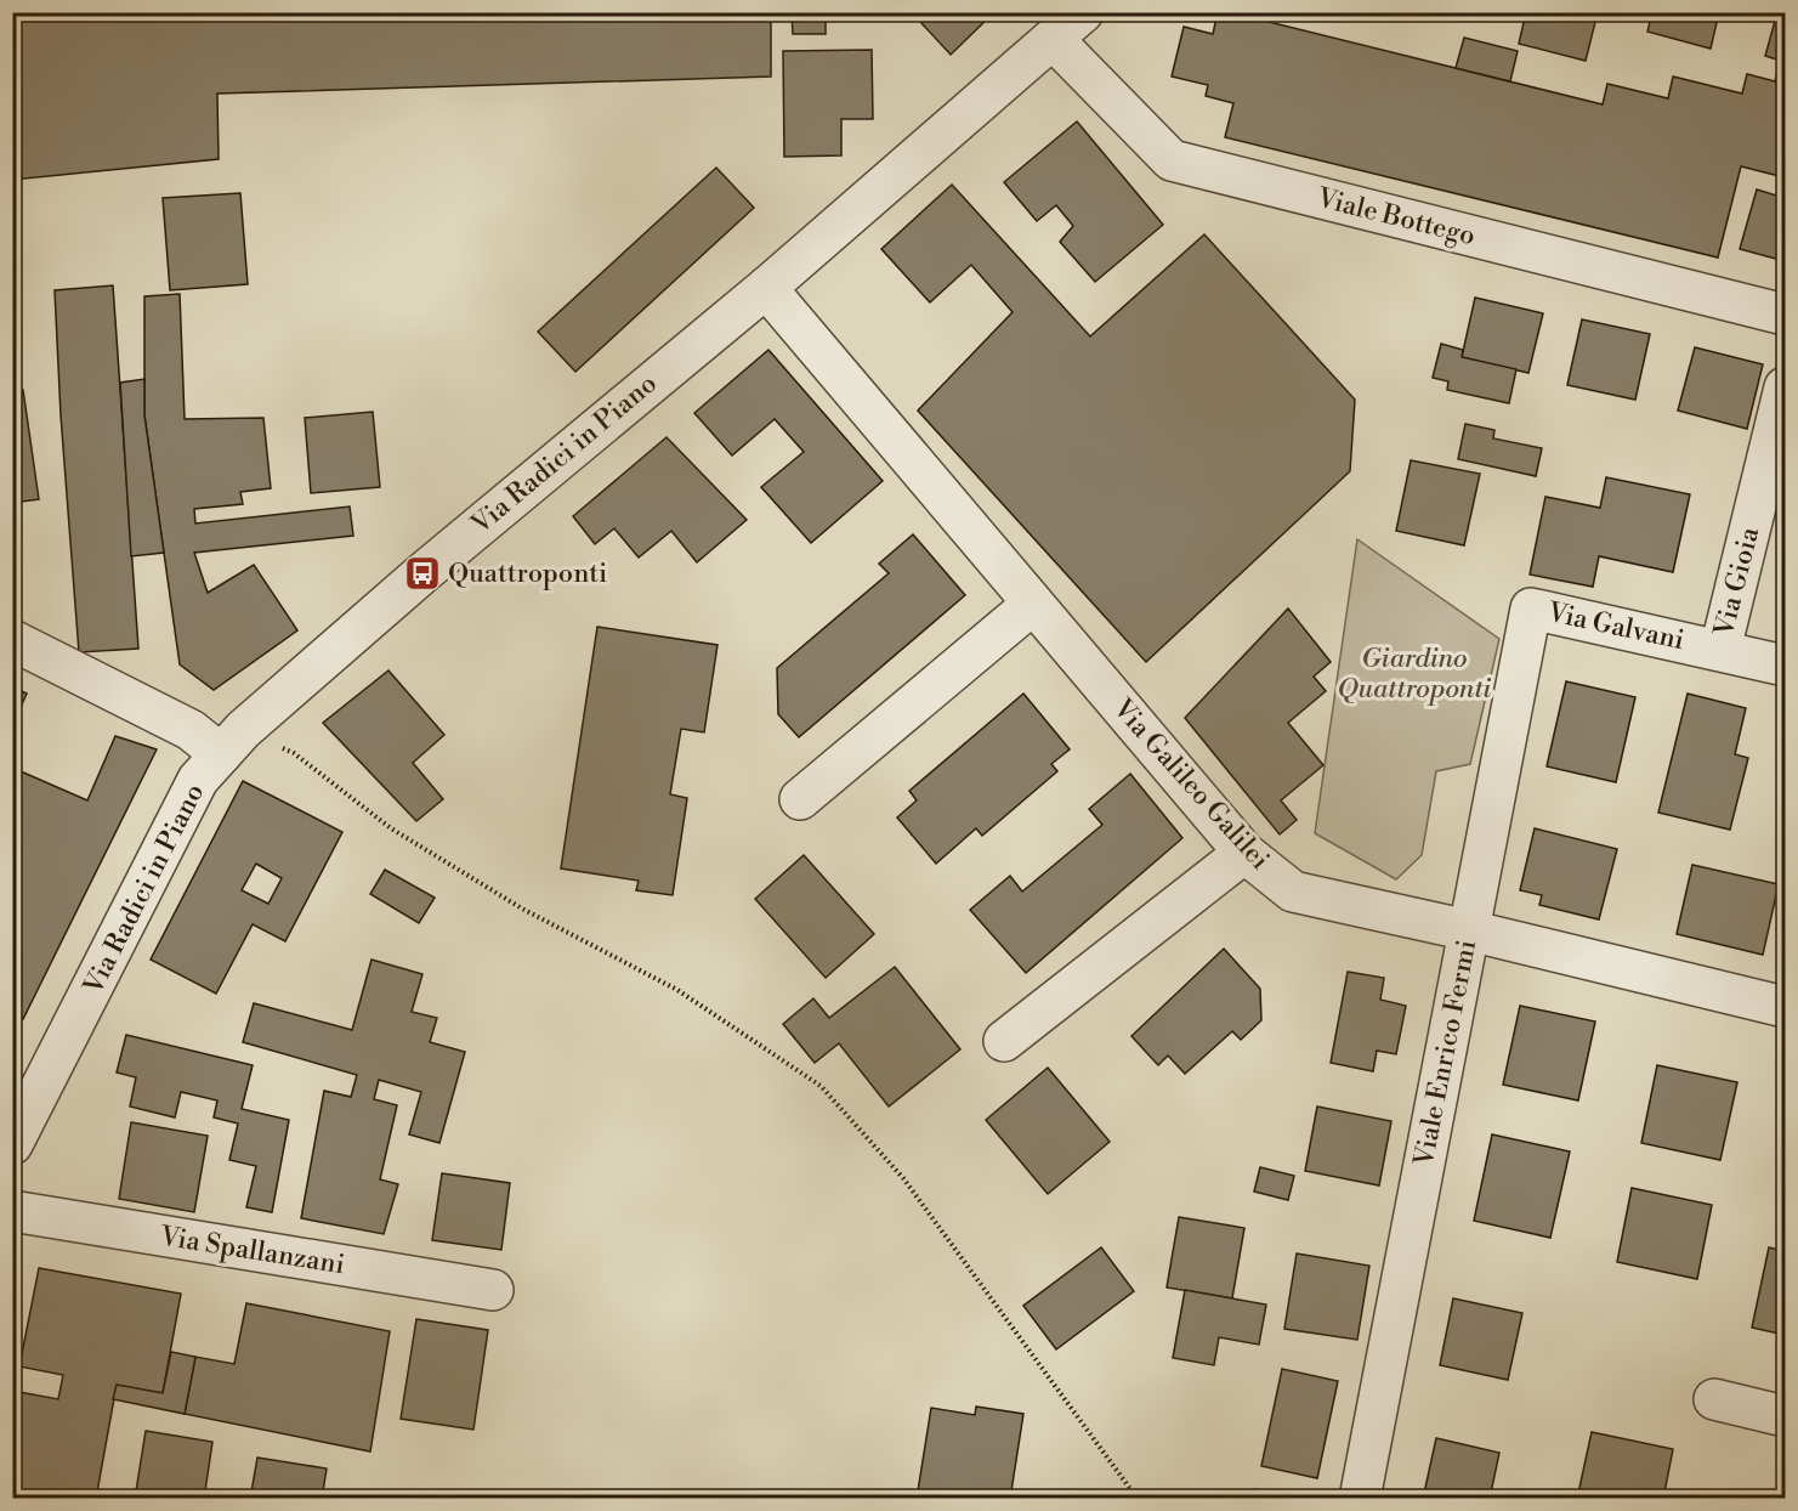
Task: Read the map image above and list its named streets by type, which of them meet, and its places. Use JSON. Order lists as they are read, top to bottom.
{
  "streets": {
    "street": [
      "Viale Bottego",
      "Via Radici in Piano",
      "Via Gioia",
      "Via Galvani",
      "Via Galileo Galilei",
      "Viale Enrico Fermi",
      "Via Spallanzani"
    ]
  },
  "crossings": [
    ["Viale Bottego", "Via Radici in Piano"],
    ["Via Radici in Piano", "Via Galileo Galilei"],
    ["Via Gioia", "Via Galvani"],
    ["Via Galvani", "Viale Enrico Fermi"],
    ["Via Galileo Galilei", "Viale Enrico Fermi"]
  ],
  "parks": ["Giardino Quattroponti"],
  "places": {
    "bus stop": ["Quattroponti"]
  }
}
